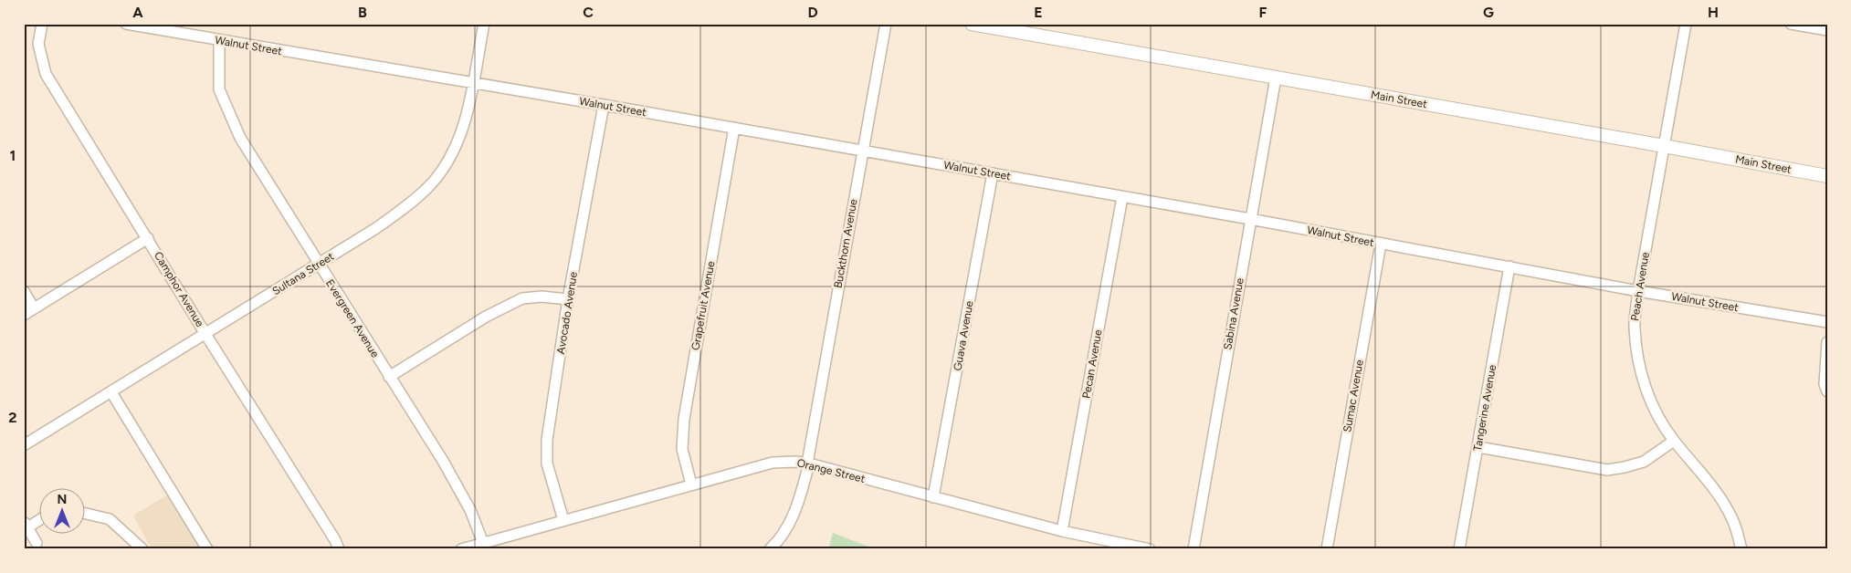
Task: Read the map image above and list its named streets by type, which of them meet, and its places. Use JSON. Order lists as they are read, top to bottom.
{
  "streets": {
    "main road": ["Main Street"],
    "street": [
      "Walnut Street",
      "Buckthorn Avenue",
      "Sultana Street",
      "Peach Avenue",
      "Camphor Avenue",
      "Grapefruit Avenue",
      "Avocado Avenue",
      "Sabina Avenue",
      "Evergreen Avenue",
      "Guava Avenue",
      "Pecan Avenue",
      "Sumac Avenue",
      "Tangerine Avenue",
      "Orange Street"
    ]
  },
  "crossings": [
    ["Walnut Street", "Buckthorn Avenue"],
    ["Walnut Street", "Sultana Street"],
    ["Walnut Street", "Peach Avenue"],
    ["Walnut Street", "Grapefruit Avenue"],
    ["Walnut Street", "Avocado Avenue"],
    ["Walnut Street", "Sabina Avenue"],
    ["Walnut Street", "Evergreen Avenue"],
    ["Walnut Street", "Guava Avenue"],
    ["Walnut Street", "Pecan Avenue"],
    ["Walnut Street", "Sumac Avenue"],
    ["Walnut Street", "Tangerine Avenue"],
    ["Main Street", "Peach Avenue"],
    ["Main Street", "Sabina Avenue"],
    ["Buckthorn Avenue", "Orange Street"],
    ["Sultana Street", "Camphor Avenue"],
    ["Sultana Street", "Evergreen Avenue"],
    ["Grapefruit Avenue", "Orange Street"],
    ["Avocado Avenue", "Orange Street"],
    ["Evergreen Avenue", "Orange Street"],
    ["Guava Avenue", "Orange Street"],
    ["Pecan Avenue", "Orange Street"]
  ],
  "north": "top",
  "grid": {
    "columns": [
      "A",
      "B",
      "C",
      "D",
      "E",
      "F",
      "G",
      "H"
    ],
    "rows": ["1", "2"]
  }
}
